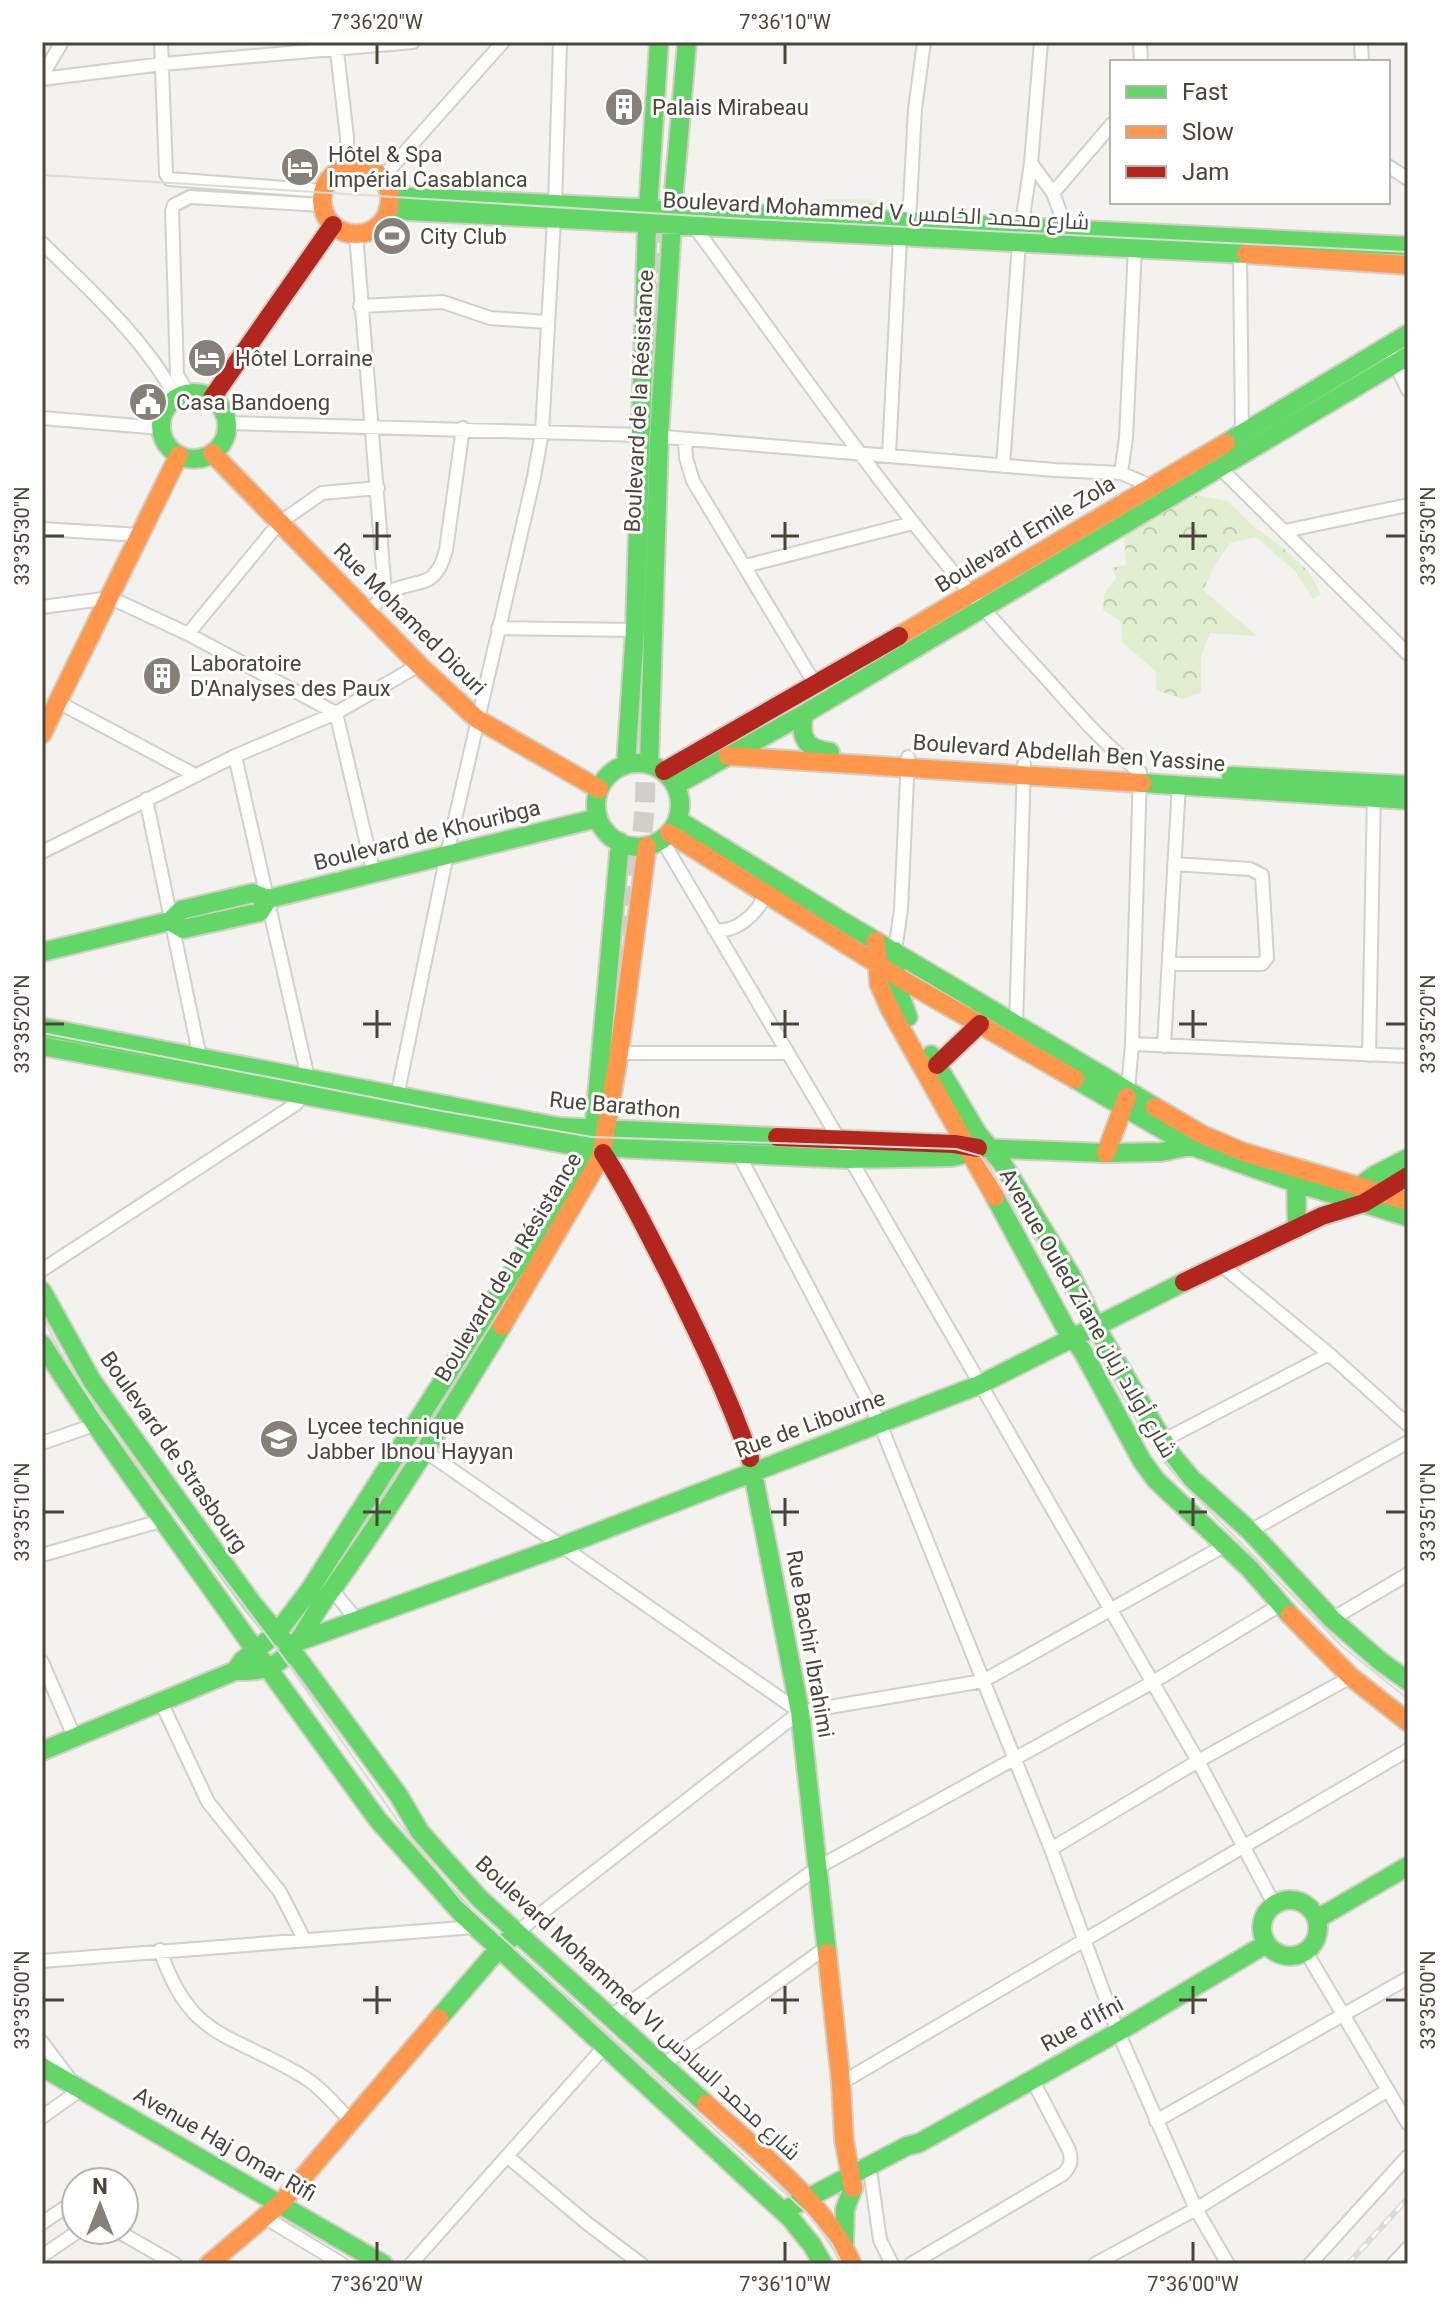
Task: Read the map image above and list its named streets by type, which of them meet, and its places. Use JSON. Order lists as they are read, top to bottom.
{
  "streets": {
    "main road": [
      "Boulevard Mohammed V شارع محمد الخامس",
      "Boulevard de la Résistance",
      "Boulevard Emile Zola",
      "Rue Mohamed Diouri",
      "Boulevard Abdellah Ben Yassine",
      "Boulevard de Khouribga",
      "Rue Barathon",
      "Avenue Ouled Ziane شارع أولاد زيان",
      "Rue de Libourne",
      "Boulevard de Strasbourg",
      "Rue Bachir Ibrahimi",
      "Boulevard Mohammed VI شارع محمد السادس",
      "Rue d'Ifni",
      "Avenue Haj Omar Rifi"
    ]
  },
  "crossings": [
    ["Boulevard Mohammed V شارع محمد الخامس", "Boulevard de la Résistance"],
    ["Boulevard de la Résistance", "Boulevard Emile Zola"],
    ["Boulevard de la Résistance", "Rue Mohamed Diouri"],
    ["Boulevard de la Résistance", "Boulevard de Khouribga"],
    ["Boulevard de la Résistance", "Rue Barathon"],
    ["Boulevard de la Résistance", "Rue de Libourne"],
    ["Boulevard de la Résistance", "Boulevard de Strasbourg"],
    ["Boulevard de la Résistance", "Rue Bachir Ibrahimi"],
    ["Boulevard de la Résistance", "Boulevard Mohammed VI شارع محمد السادس"],
    ["Boulevard Emile Zola", "Rue Mohamed Diouri"],
    ["Boulevard Emile Zola", "Boulevard Abdellah Ben Yassine"],
    ["Boulevard Emile Zola", "Boulevard de Khouribga"],
    ["Rue Mohamed Diouri", "Boulevard de Khouribga"],
    ["Rue Barathon", "Avenue Ouled Ziane شارع أولاد زيان"],
    ["Rue Barathon", "Rue Bachir Ibrahimi"],
    ["Avenue Ouled Ziane شارع أولاد زيان", "Rue de Libourne"],
    ["Rue de Libourne", "Rue Bachir Ibrahimi"],
    ["Rue de Libourne", "Boulevard Mohammed VI شارع محمد السادس"],
    ["Boulevard de Strasbourg", "Boulevard Mohammed VI شارع محمد السادس"],
    ["Rue Bachir Ibrahimi", "Boulevard Mohammed VI شارع محمد السادس"],
    ["Rue Bachir Ibrahimi", "Rue d'Ifni"],
    ["Boulevard Mohammed VI شارع محمد السادس", "Rue d'Ifni"]
  ],
  "places": {
    "building": ["Palais Mirabeau", "Laboratoire D'Analyses des Paux"],
    "hotel": ["Hôtel & Spa Impérial Casablanca", "Hôtel Lorraine"],
    "sports": ["City Club"],
    "public building": ["Casa Bandoeng"],
    "school or university": ["Lycee technique Jabber Ibnou Hayyan"]
  },
  "legend": ["Fast", "Slow", "Jam"],
  "north": "top",
  "coordinates": [
    "7°36'20\"W",
    "7°36'10\"W",
    "33°35'30\"N",
    "33°35'20\"N",
    "33°35'10\"N",
    "33°35'00\"N",
    "7°36'00\"W"
  ]
}
